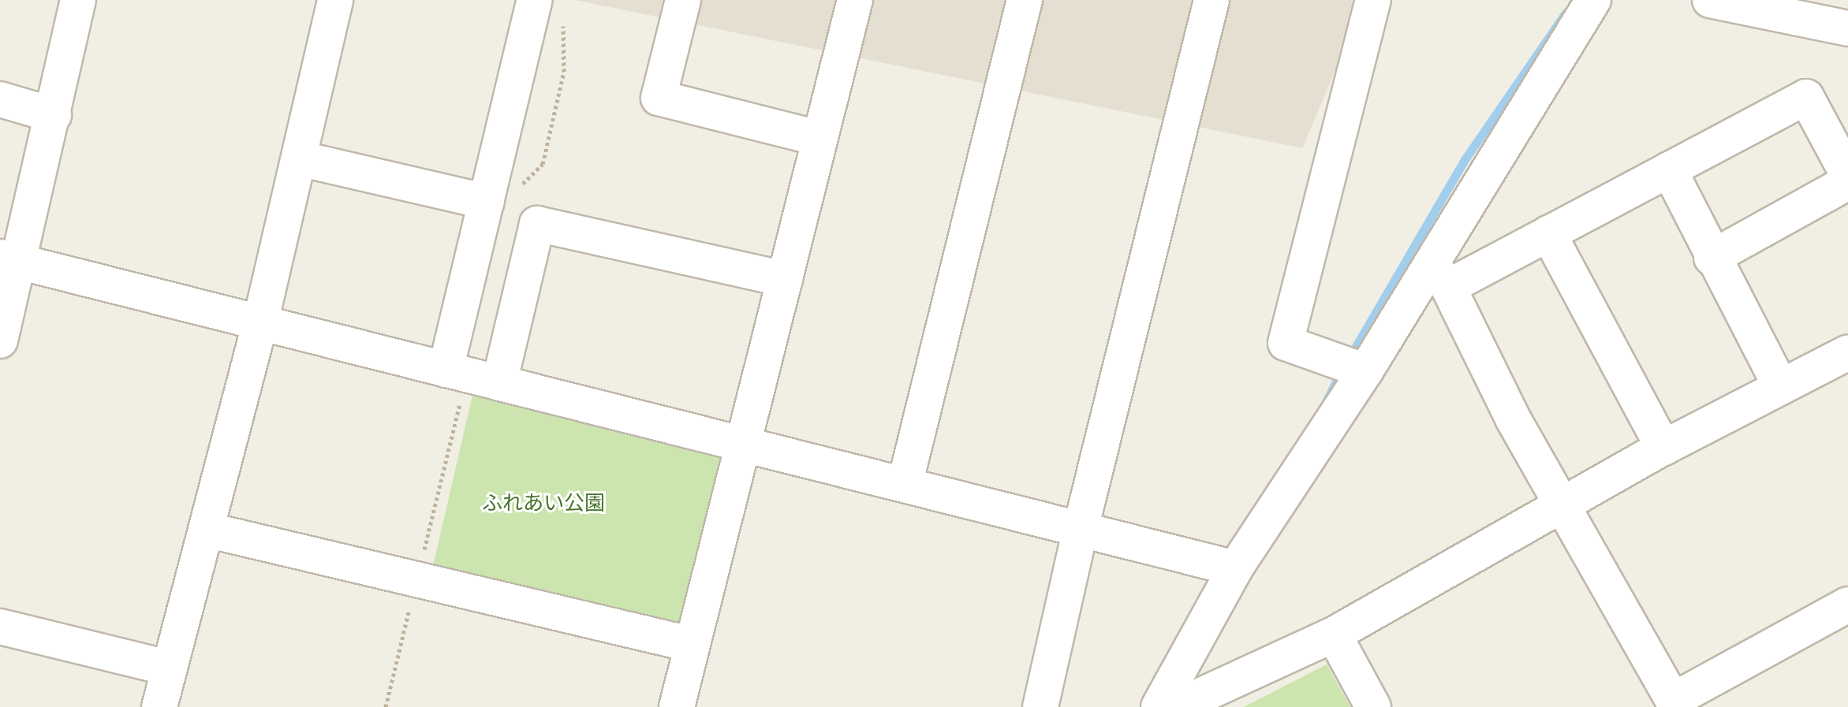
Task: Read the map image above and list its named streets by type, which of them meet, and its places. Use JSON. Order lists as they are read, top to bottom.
{
  "parks": ["ふれあい公園"]
}
